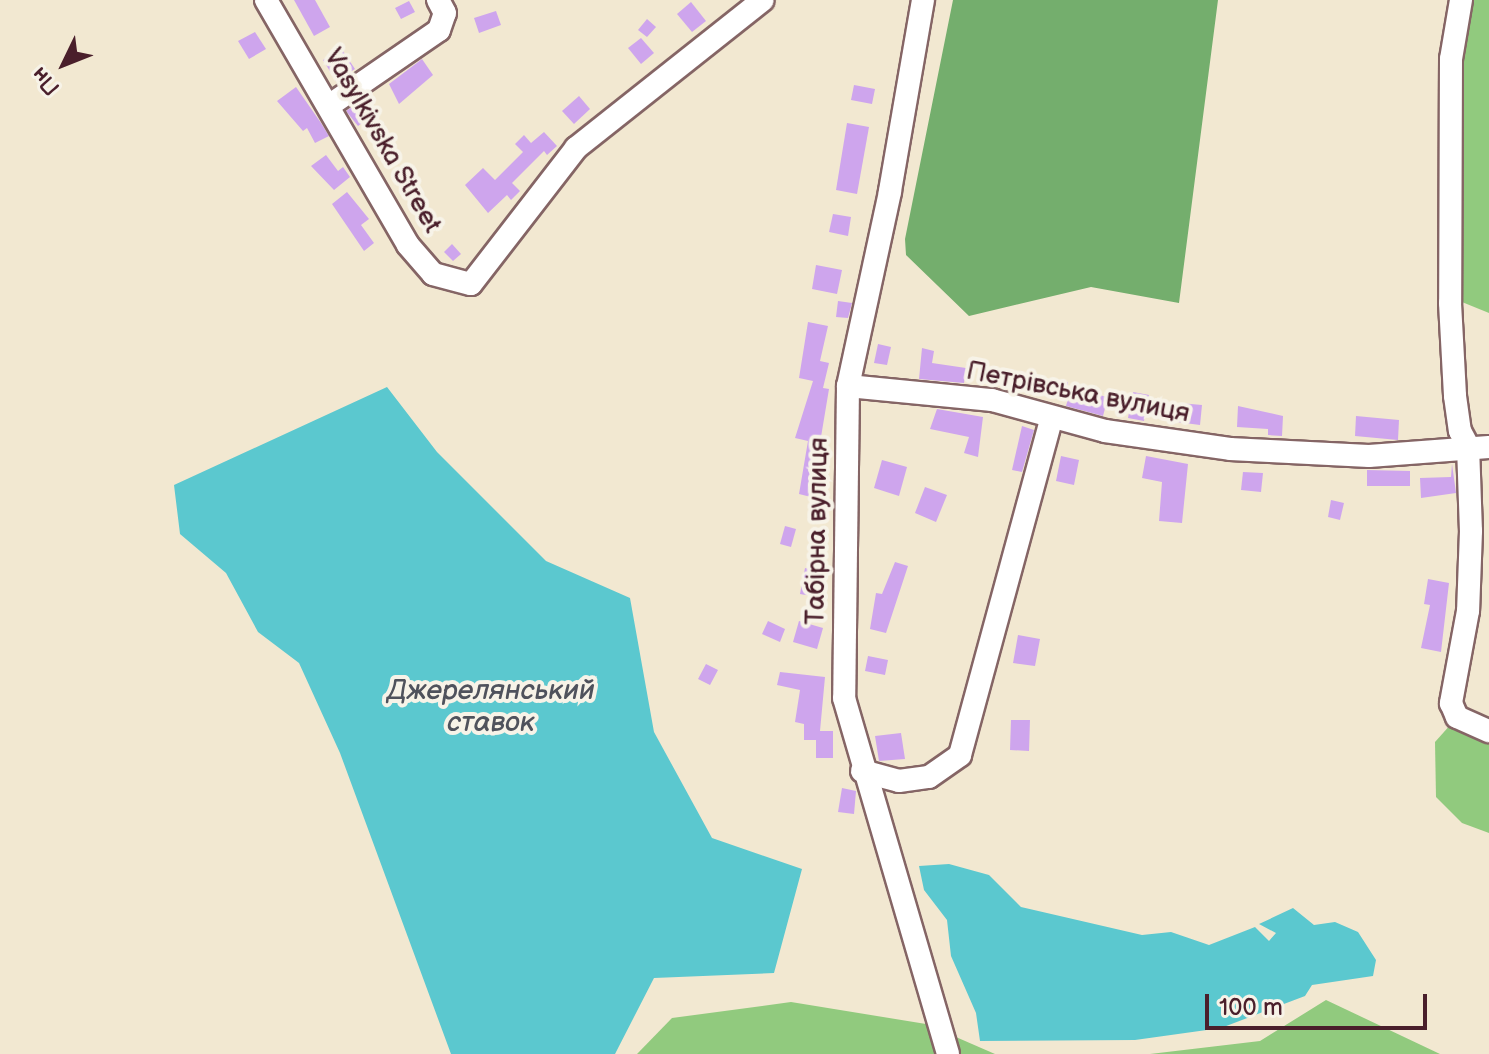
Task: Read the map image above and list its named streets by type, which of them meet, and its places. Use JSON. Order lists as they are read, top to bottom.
{
  "streets": {
    "street": ["Vasylkivska Street", "Петрівська вулиця", "Табірна вулиця"]
  },
  "crossings": [
    ["Петрівська вулиця", "Табірна вулиця"]
  ],
  "water": ["Джерелянський ставок"],
  "scale_bar": "100 m",
  "north": "bottom left"
}
